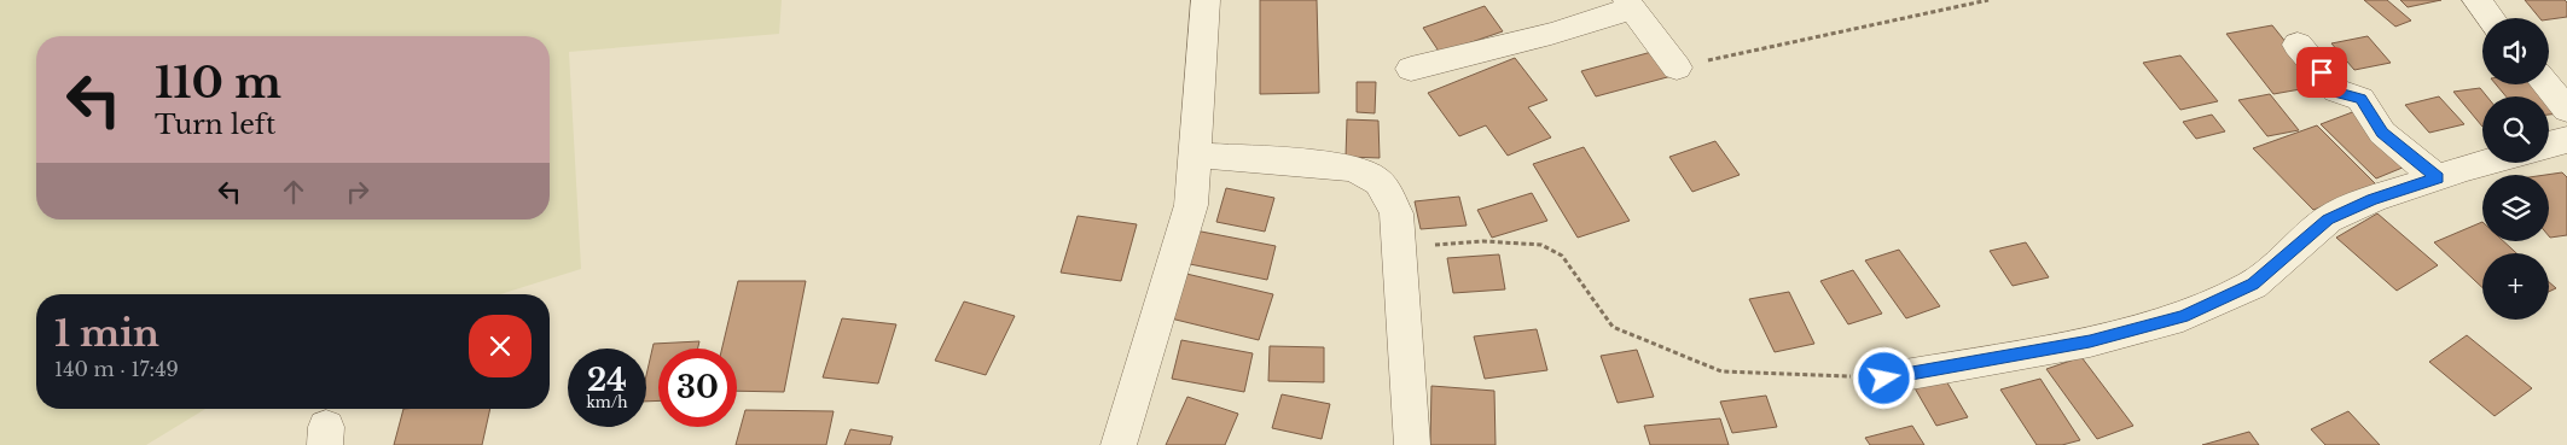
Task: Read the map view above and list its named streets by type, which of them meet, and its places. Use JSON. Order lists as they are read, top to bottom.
{
  "page": {
    "map_buttons": "+",
    "turn": ["110 m", "Turn left"],
    "heading": ["1 min", "140 m · 17:49"],
    "speed": "24 km/h",
    "limit": "30"
  }
}
